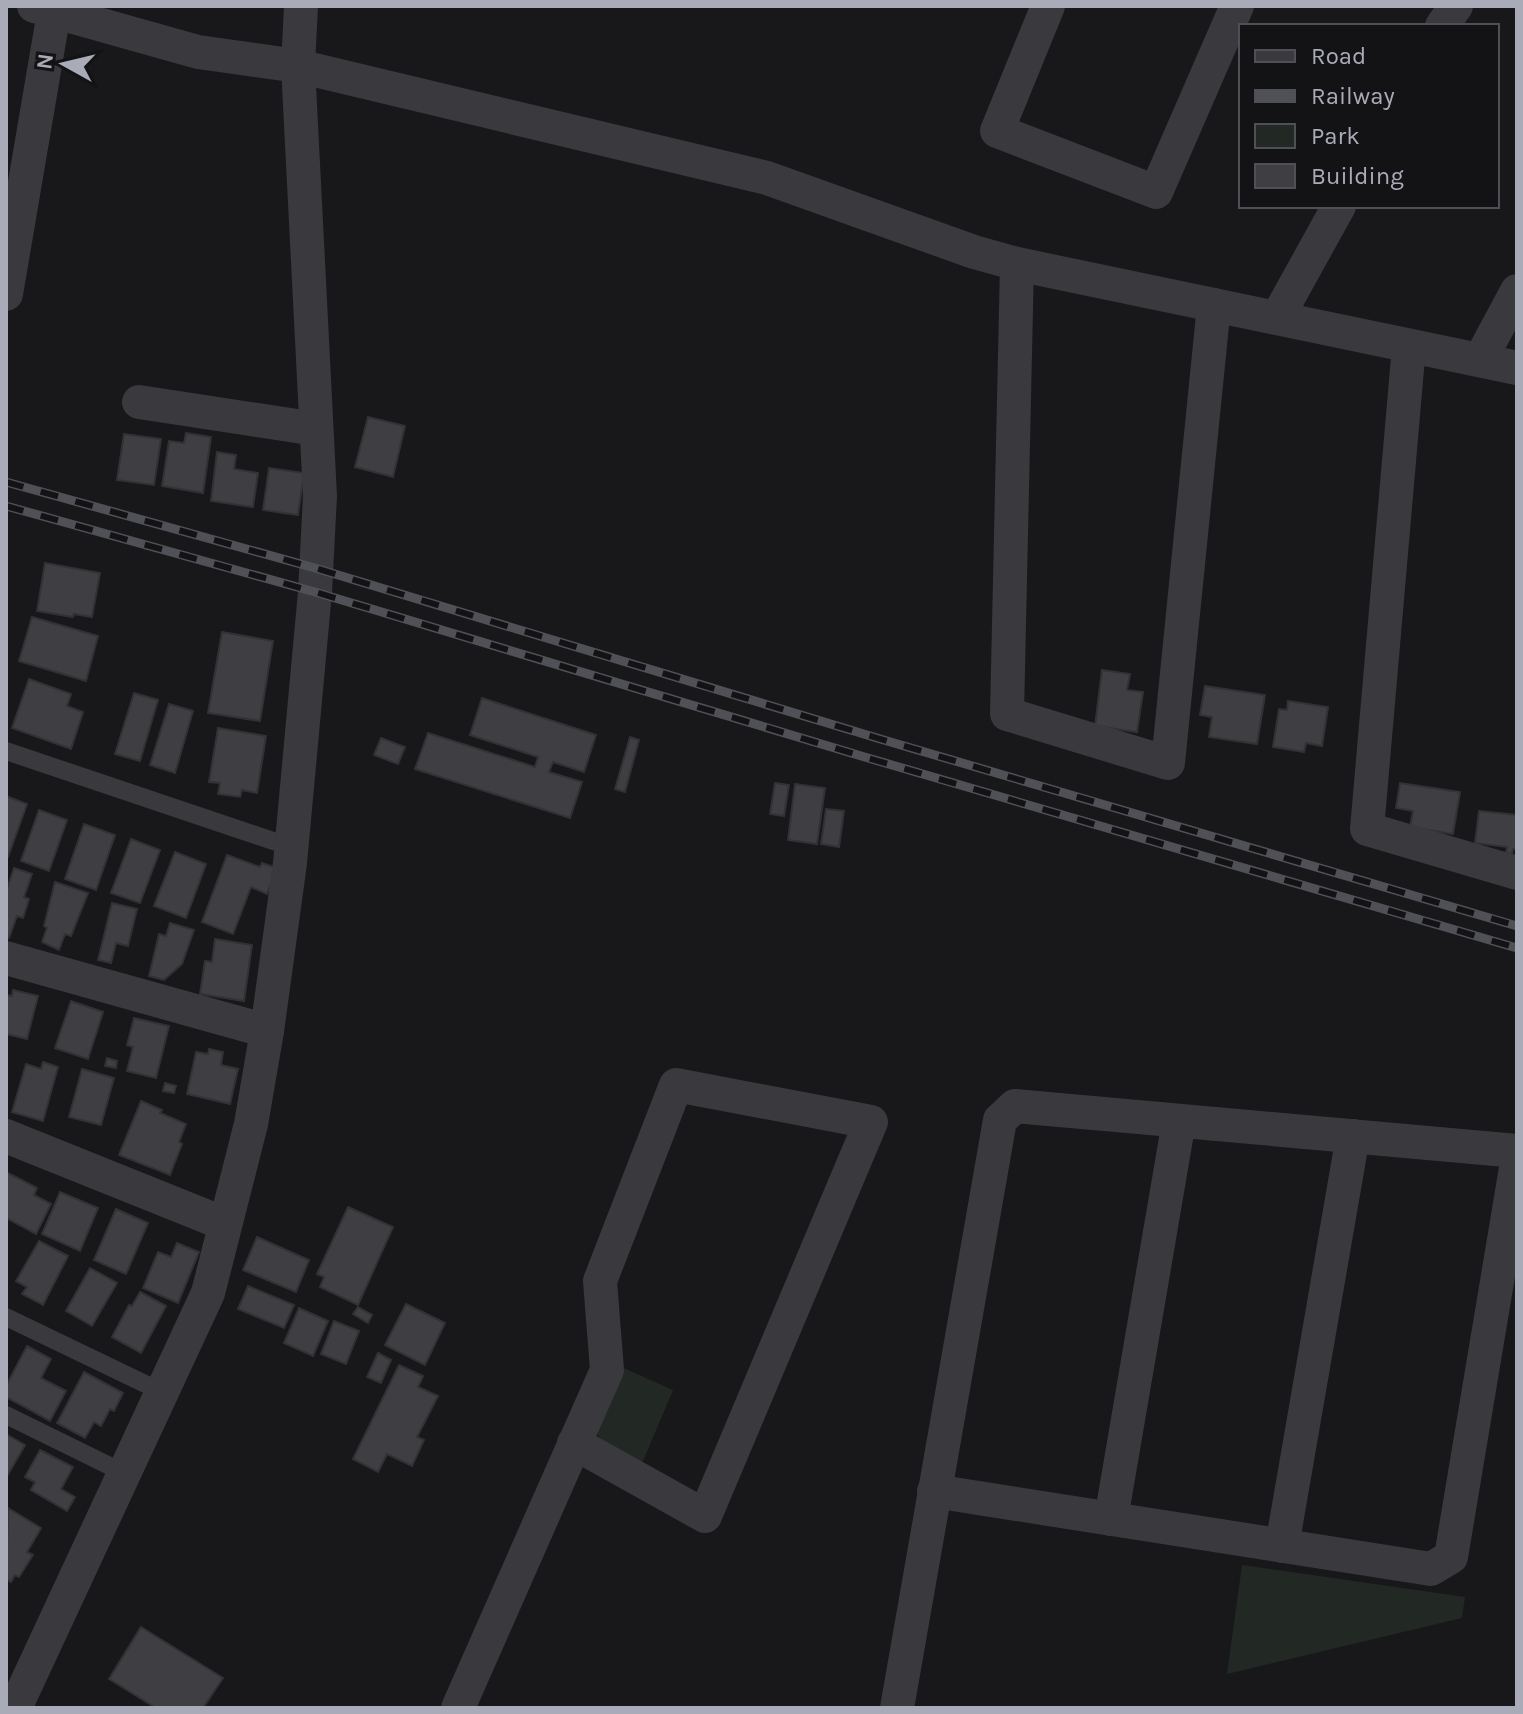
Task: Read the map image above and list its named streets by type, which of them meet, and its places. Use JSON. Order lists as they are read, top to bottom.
{
  "legend": [
    "Road",
    "Railway",
    "Park",
    "Building"
  ],
  "north": "left"
}
